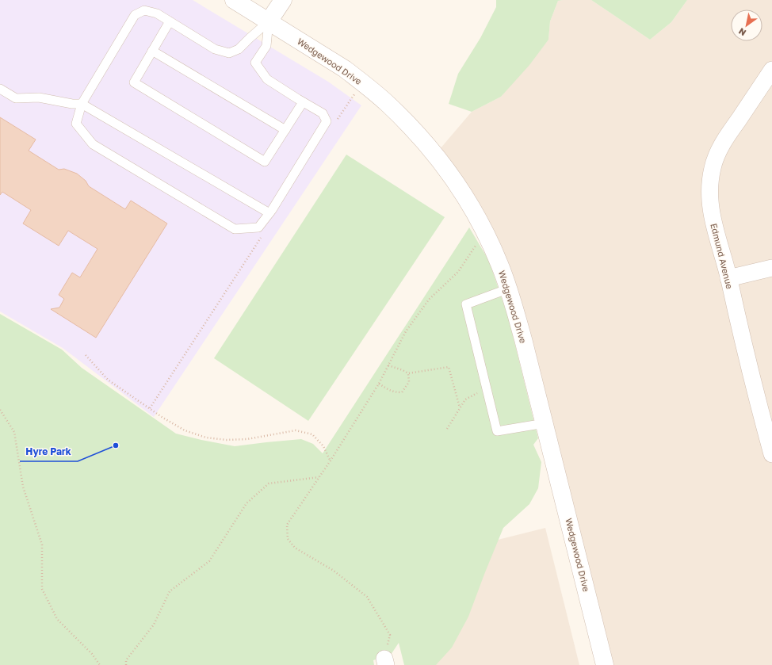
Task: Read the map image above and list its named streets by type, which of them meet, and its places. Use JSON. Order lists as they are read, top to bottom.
{
  "streets": {
    "street": ["Wedgewood Drive", "Edmund Avenue"]
  },
  "places": ["Hyre Park"],
  "north": "bottom left"
}
